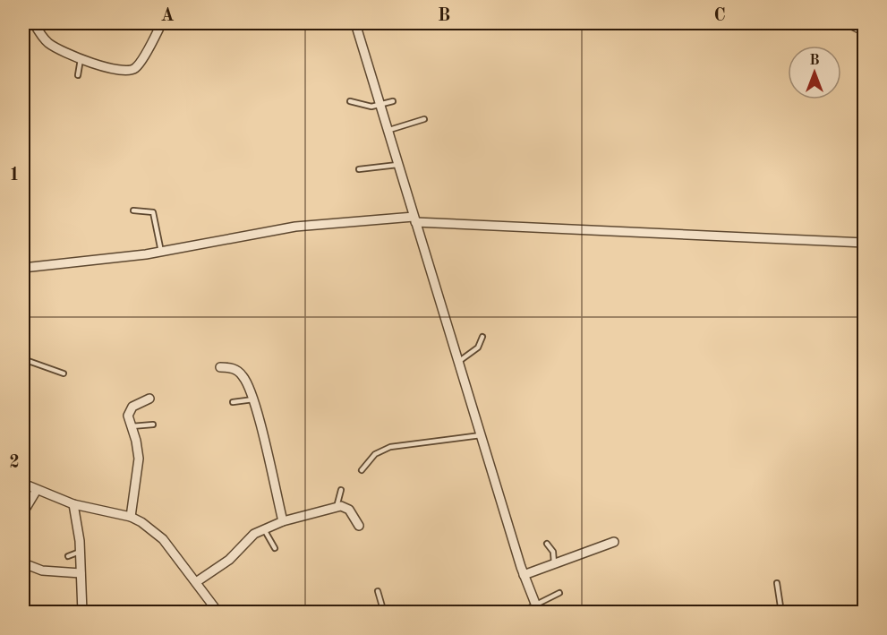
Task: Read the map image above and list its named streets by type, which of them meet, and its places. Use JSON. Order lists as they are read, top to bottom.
{
  "north": "top",
  "grid": {
    "columns": ["A", "B", "C"],
    "rows": ["1", "2"]
  }
}
